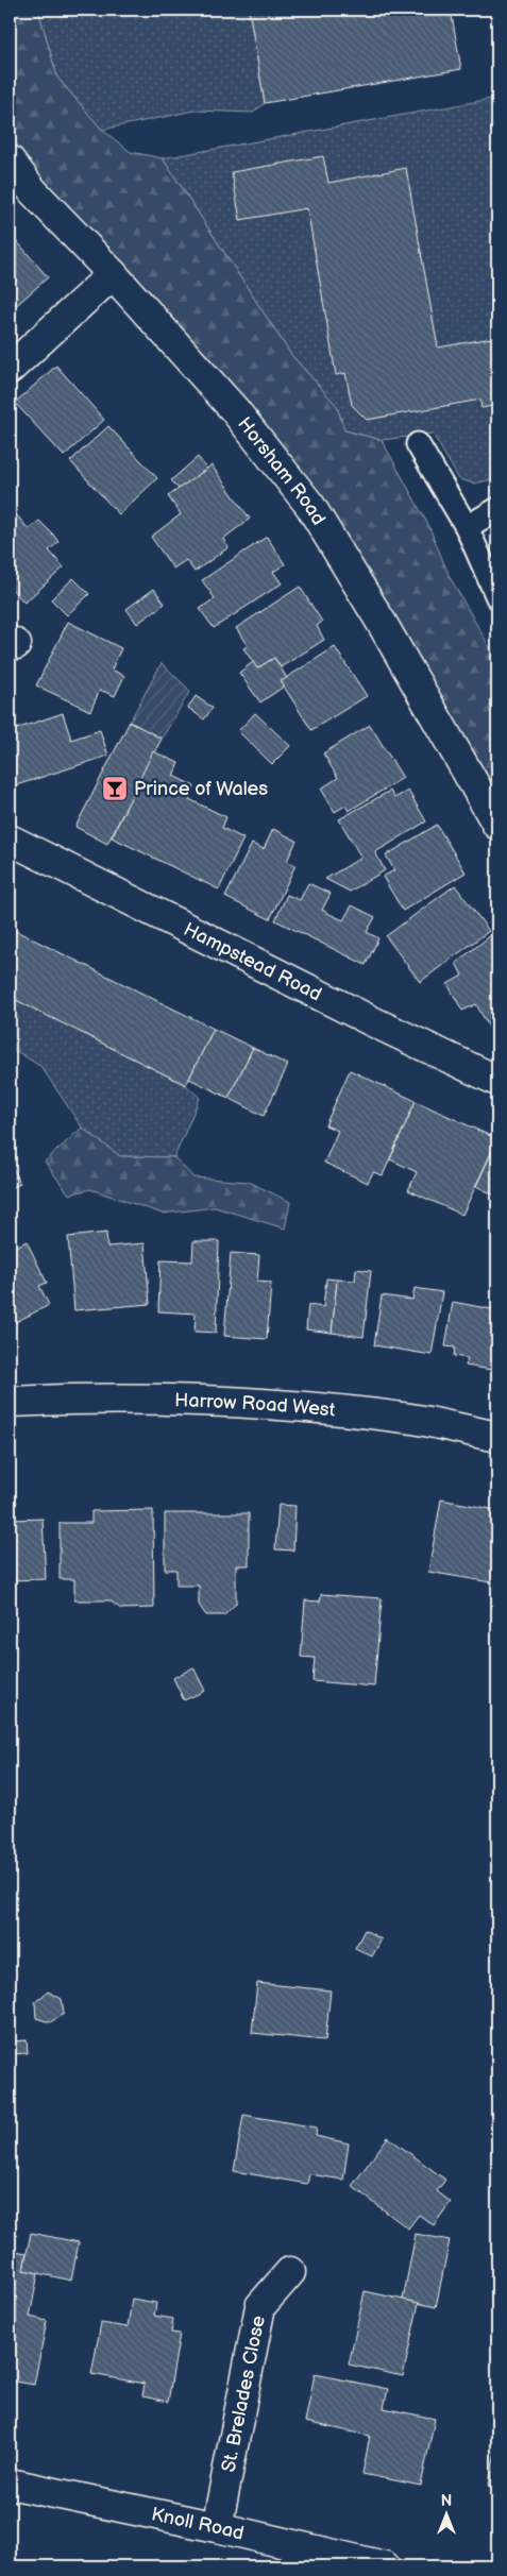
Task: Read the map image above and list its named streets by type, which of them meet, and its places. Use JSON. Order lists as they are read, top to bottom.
{
  "streets": {
    "street": [
      "Horsham Road",
      "Hampstead Road",
      "Harrow Road West",
      "St. Brelades Close",
      "Knoll Road"
    ]
  },
  "crossings": [
    ["St. Brelades Close", "Knoll Road"]
  ],
  "places": {
    "bar": ["Prince of Wales"]
  },
  "north": "top"
}
